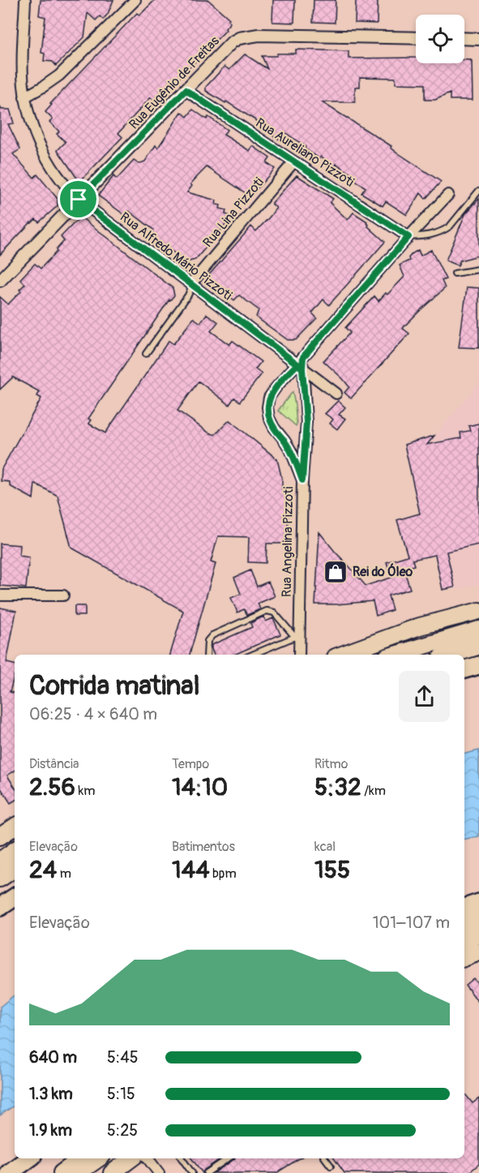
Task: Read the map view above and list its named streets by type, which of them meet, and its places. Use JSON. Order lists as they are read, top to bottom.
{
  "streets": {
    "street": [
      "Rua Eugênio de Freitas",
      "Rua Aureliano Pizzoti",
      "Rua Lina Pizzoti",
      "Rua Alfredo Mário Pizzoti",
      "Rua Angelina Pizzoti"
    ]
  },
  "crossings": [
    ["Rua Eugênio de Freitas", "Rua Aureliano Pizzoti"],
    ["Rua Eugênio de Freitas", "Rua Alfredo Mário Pizzoti"],
    ["Rua Aureliano Pizzoti", "Rua Lina Pizzoti"],
    ["Rua Lina Pizzoti", "Rua Alfredo Mário Pizzoti"],
    ["Rua Alfredo Mário Pizzoti", "Rua Angelina Pizzoti"]
  ],
  "places": {
    "shop": ["Rei do Óleo"]
  },
  "page": {
    "heading": ["Corrida matinal", "06:25 · 4 × 640 m"],
    "stats": [
      ["Distância", "2.56 km"],
      ["Tempo", "14:10"],
      ["Ritmo", "5:32 /km"],
      ["Elevação", "24 m"],
      ["Batimentos", "144 bpm"],
      ["kcal", "155"]
    ],
    "chart": ["Elevação", "101–107 m"],
    "list": [
      {
        "name": "640 m",
        "note": "5:45"
      },
      {
        "name": "1.3 km",
        "note": "5:15"
      },
      {
        "name": "1.9 km",
        "note": "5:25"
      }
    ]
  }
}
